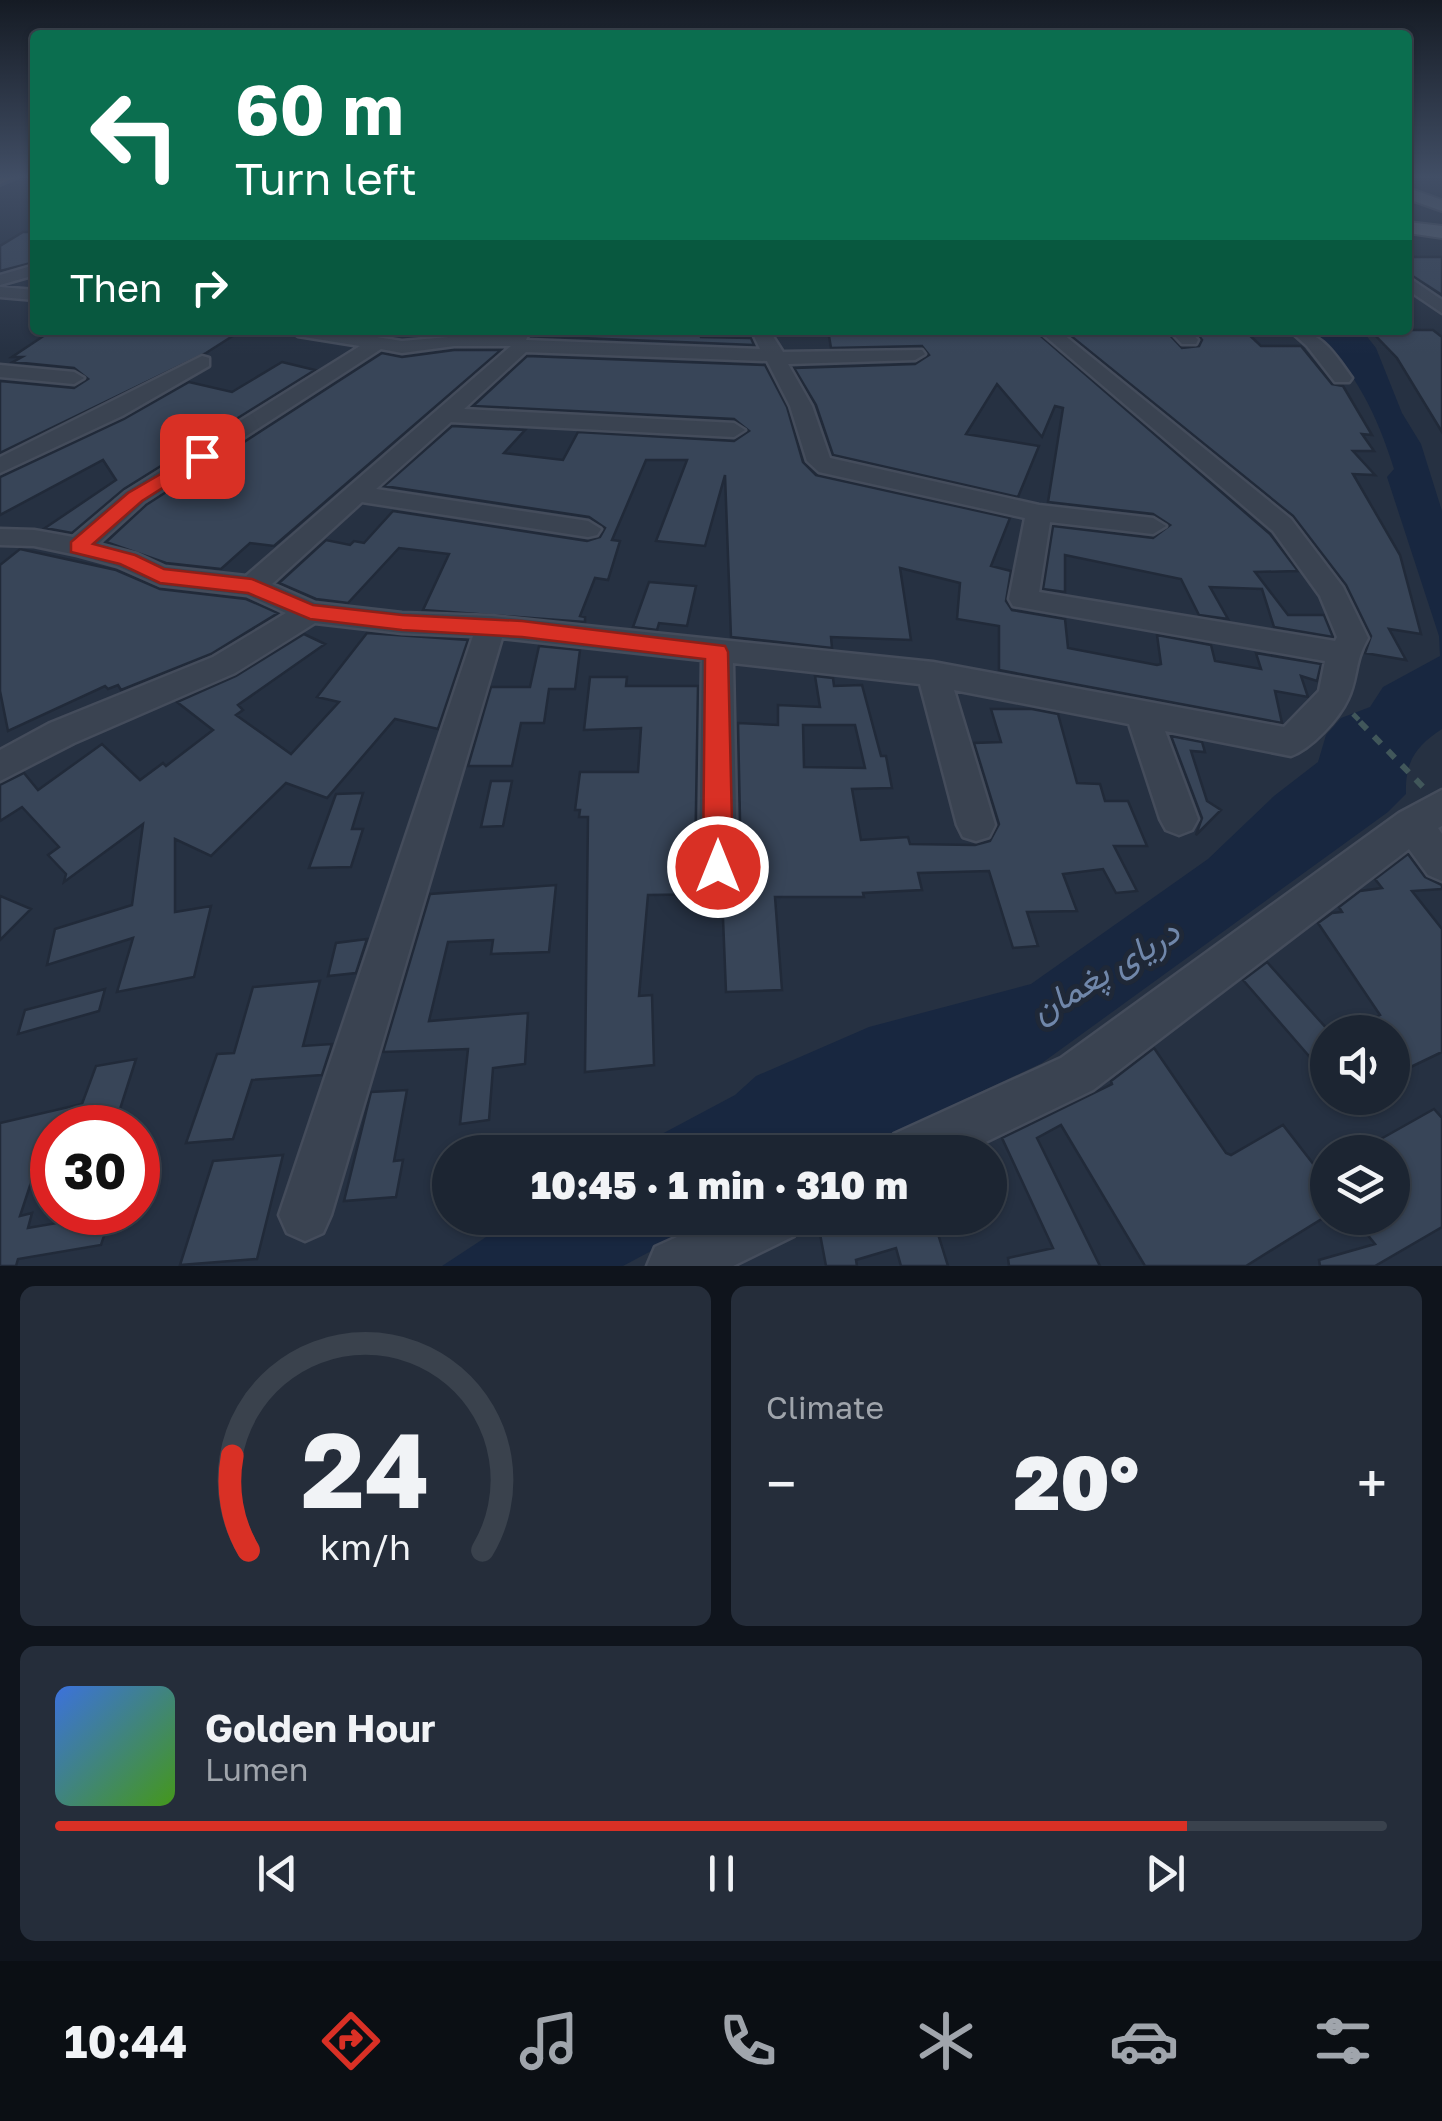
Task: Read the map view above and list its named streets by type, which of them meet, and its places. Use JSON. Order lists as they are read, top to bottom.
{
  "water": ["دریای پغمان"],
  "page": {
    "turn": ["60 m", "Turn left"],
    "then": "Then",
    "limit": "30",
    "trip": "10:45 · 1 min · 310 m",
    "tile": "Climate",
    "heat": ["−", "20°", "+"],
    "song": ["Golden Hour", "Lumen"],
    "tabs": "10:44",
    "gauge": ["24", "km/h"]
  }
}
